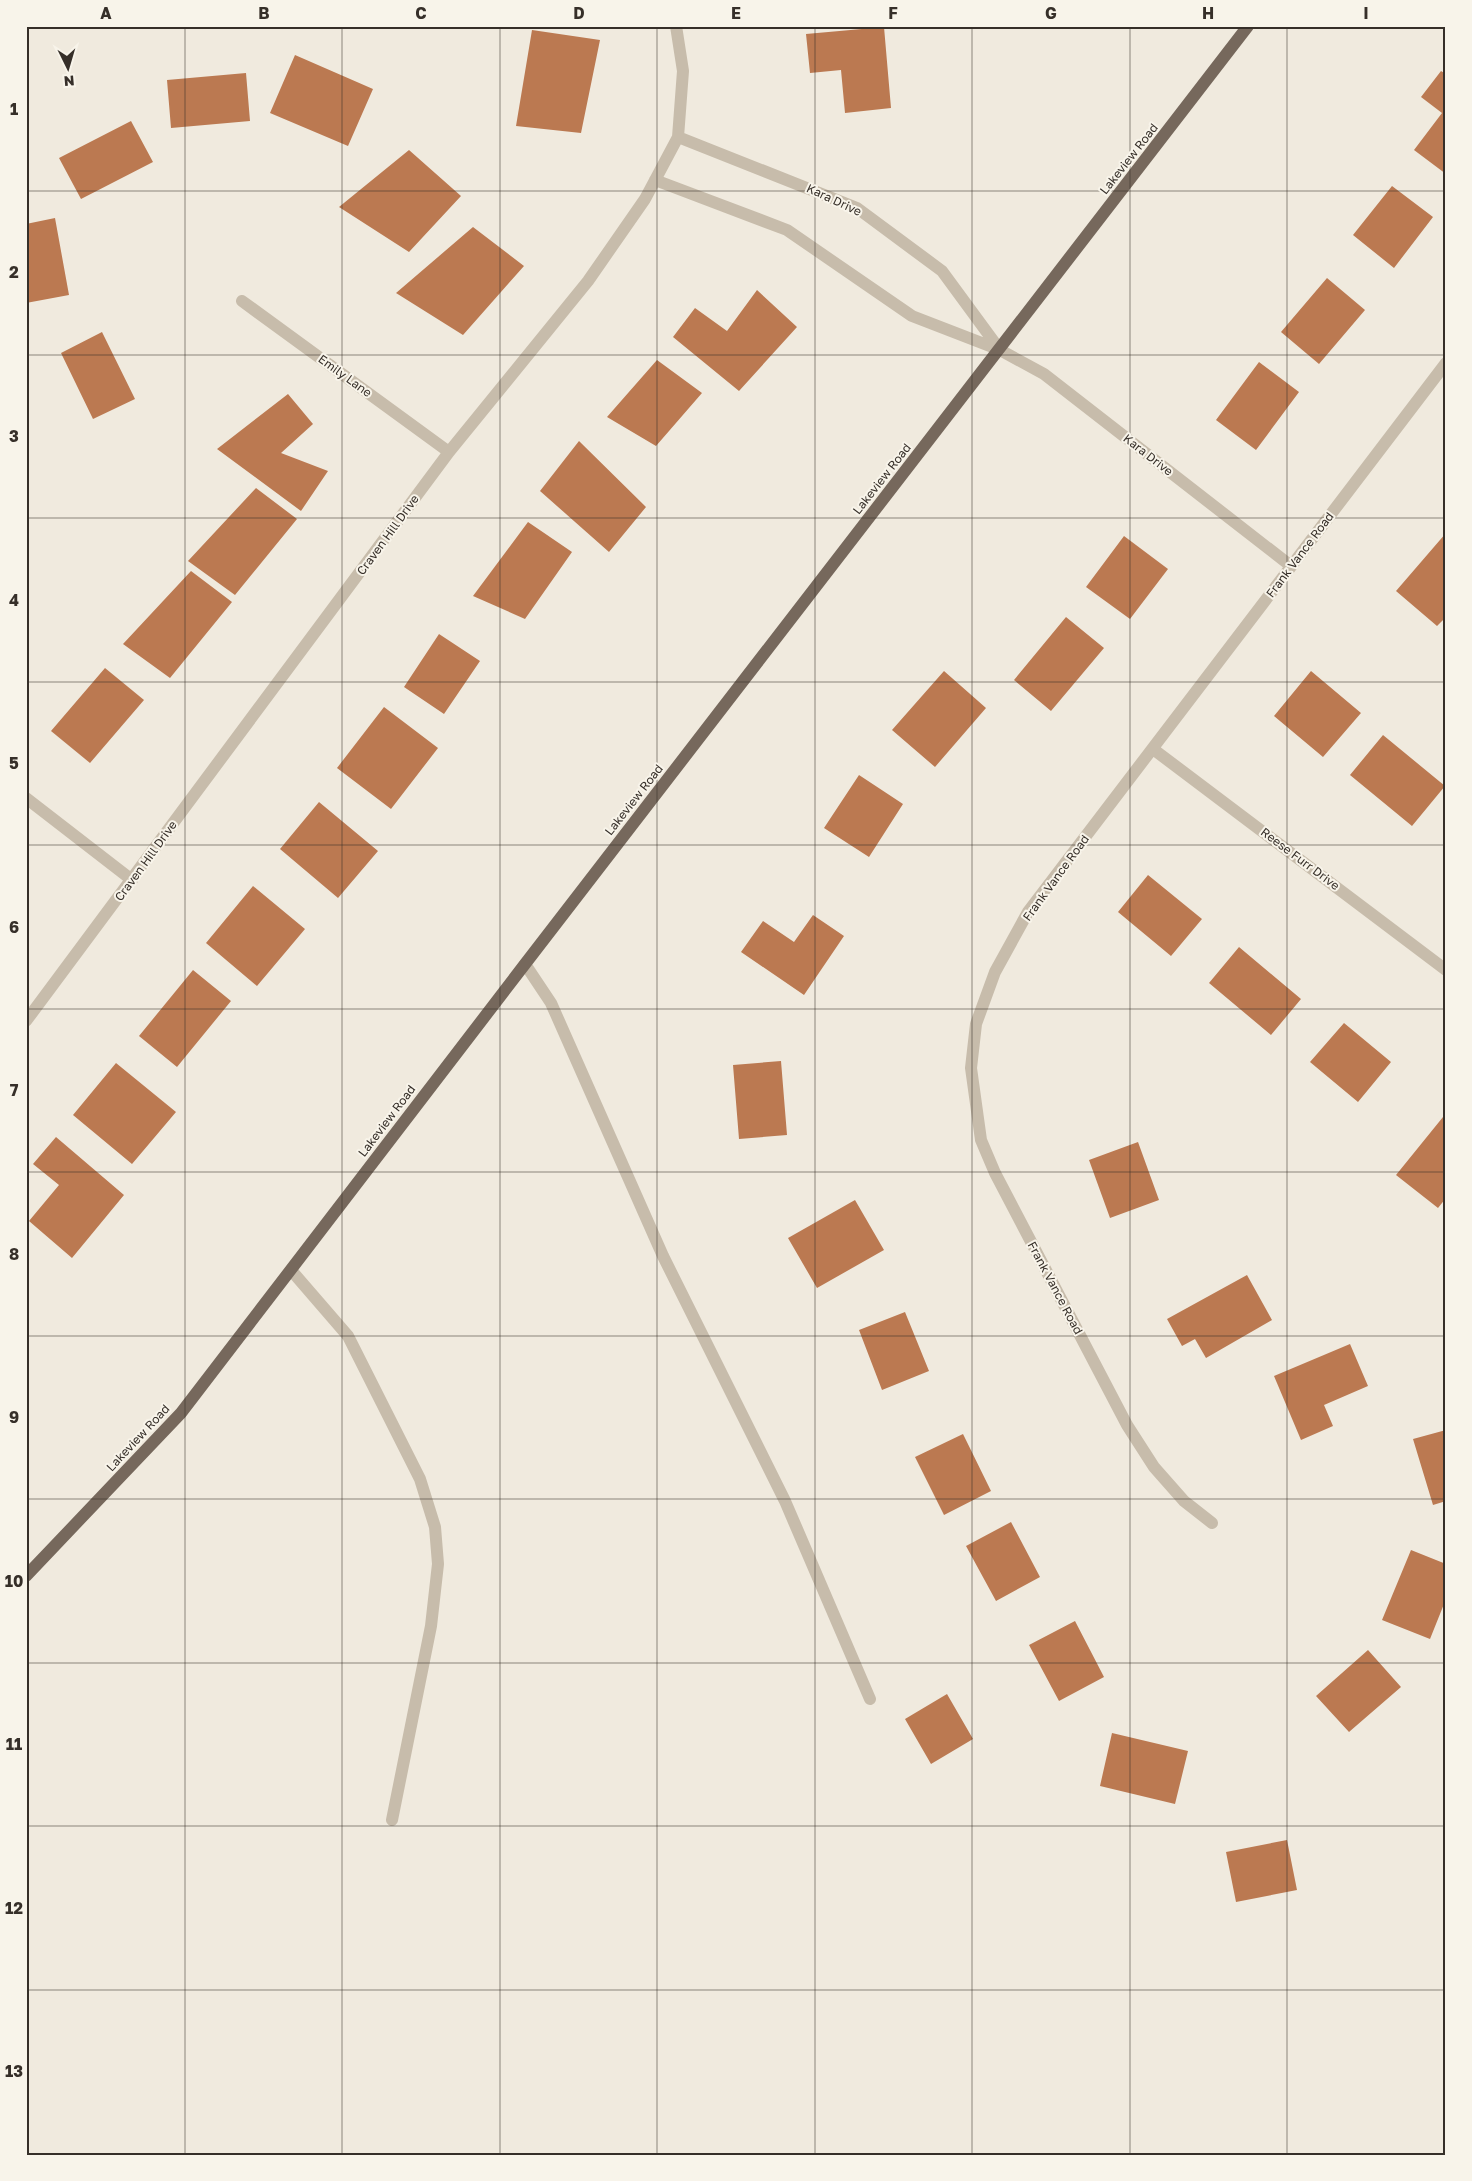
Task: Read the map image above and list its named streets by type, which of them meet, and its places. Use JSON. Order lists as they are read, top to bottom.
{
  "streets": {
    "main road": ["Lakeview Road"],
    "street": [
      "Kara Drive",
      "Emily Lane",
      "Craven Hill Drive",
      "Frank Vance Road",
      "Reese Furr Drive"
    ]
  },
  "crossings": [
    ["Lakeview Road", "Kara Drive"],
    ["Kara Drive", "Craven Hill Drive"],
    ["Kara Drive", "Frank Vance Road"],
    ["Emily Lane", "Craven Hill Drive"],
    ["Frank Vance Road", "Reese Furr Drive"]
  ],
  "north": "bottom",
  "grid": {
    "columns": [
      "A",
      "B",
      "C",
      "D",
      "E",
      "F",
      "G",
      "H",
      "I"
    ],
    "rows": [
      "1",
      "2",
      "3",
      "4",
      "5",
      "6",
      "7",
      "8",
      "9",
      "10",
      "11",
      "12",
      "13"
    ]
  }
}
